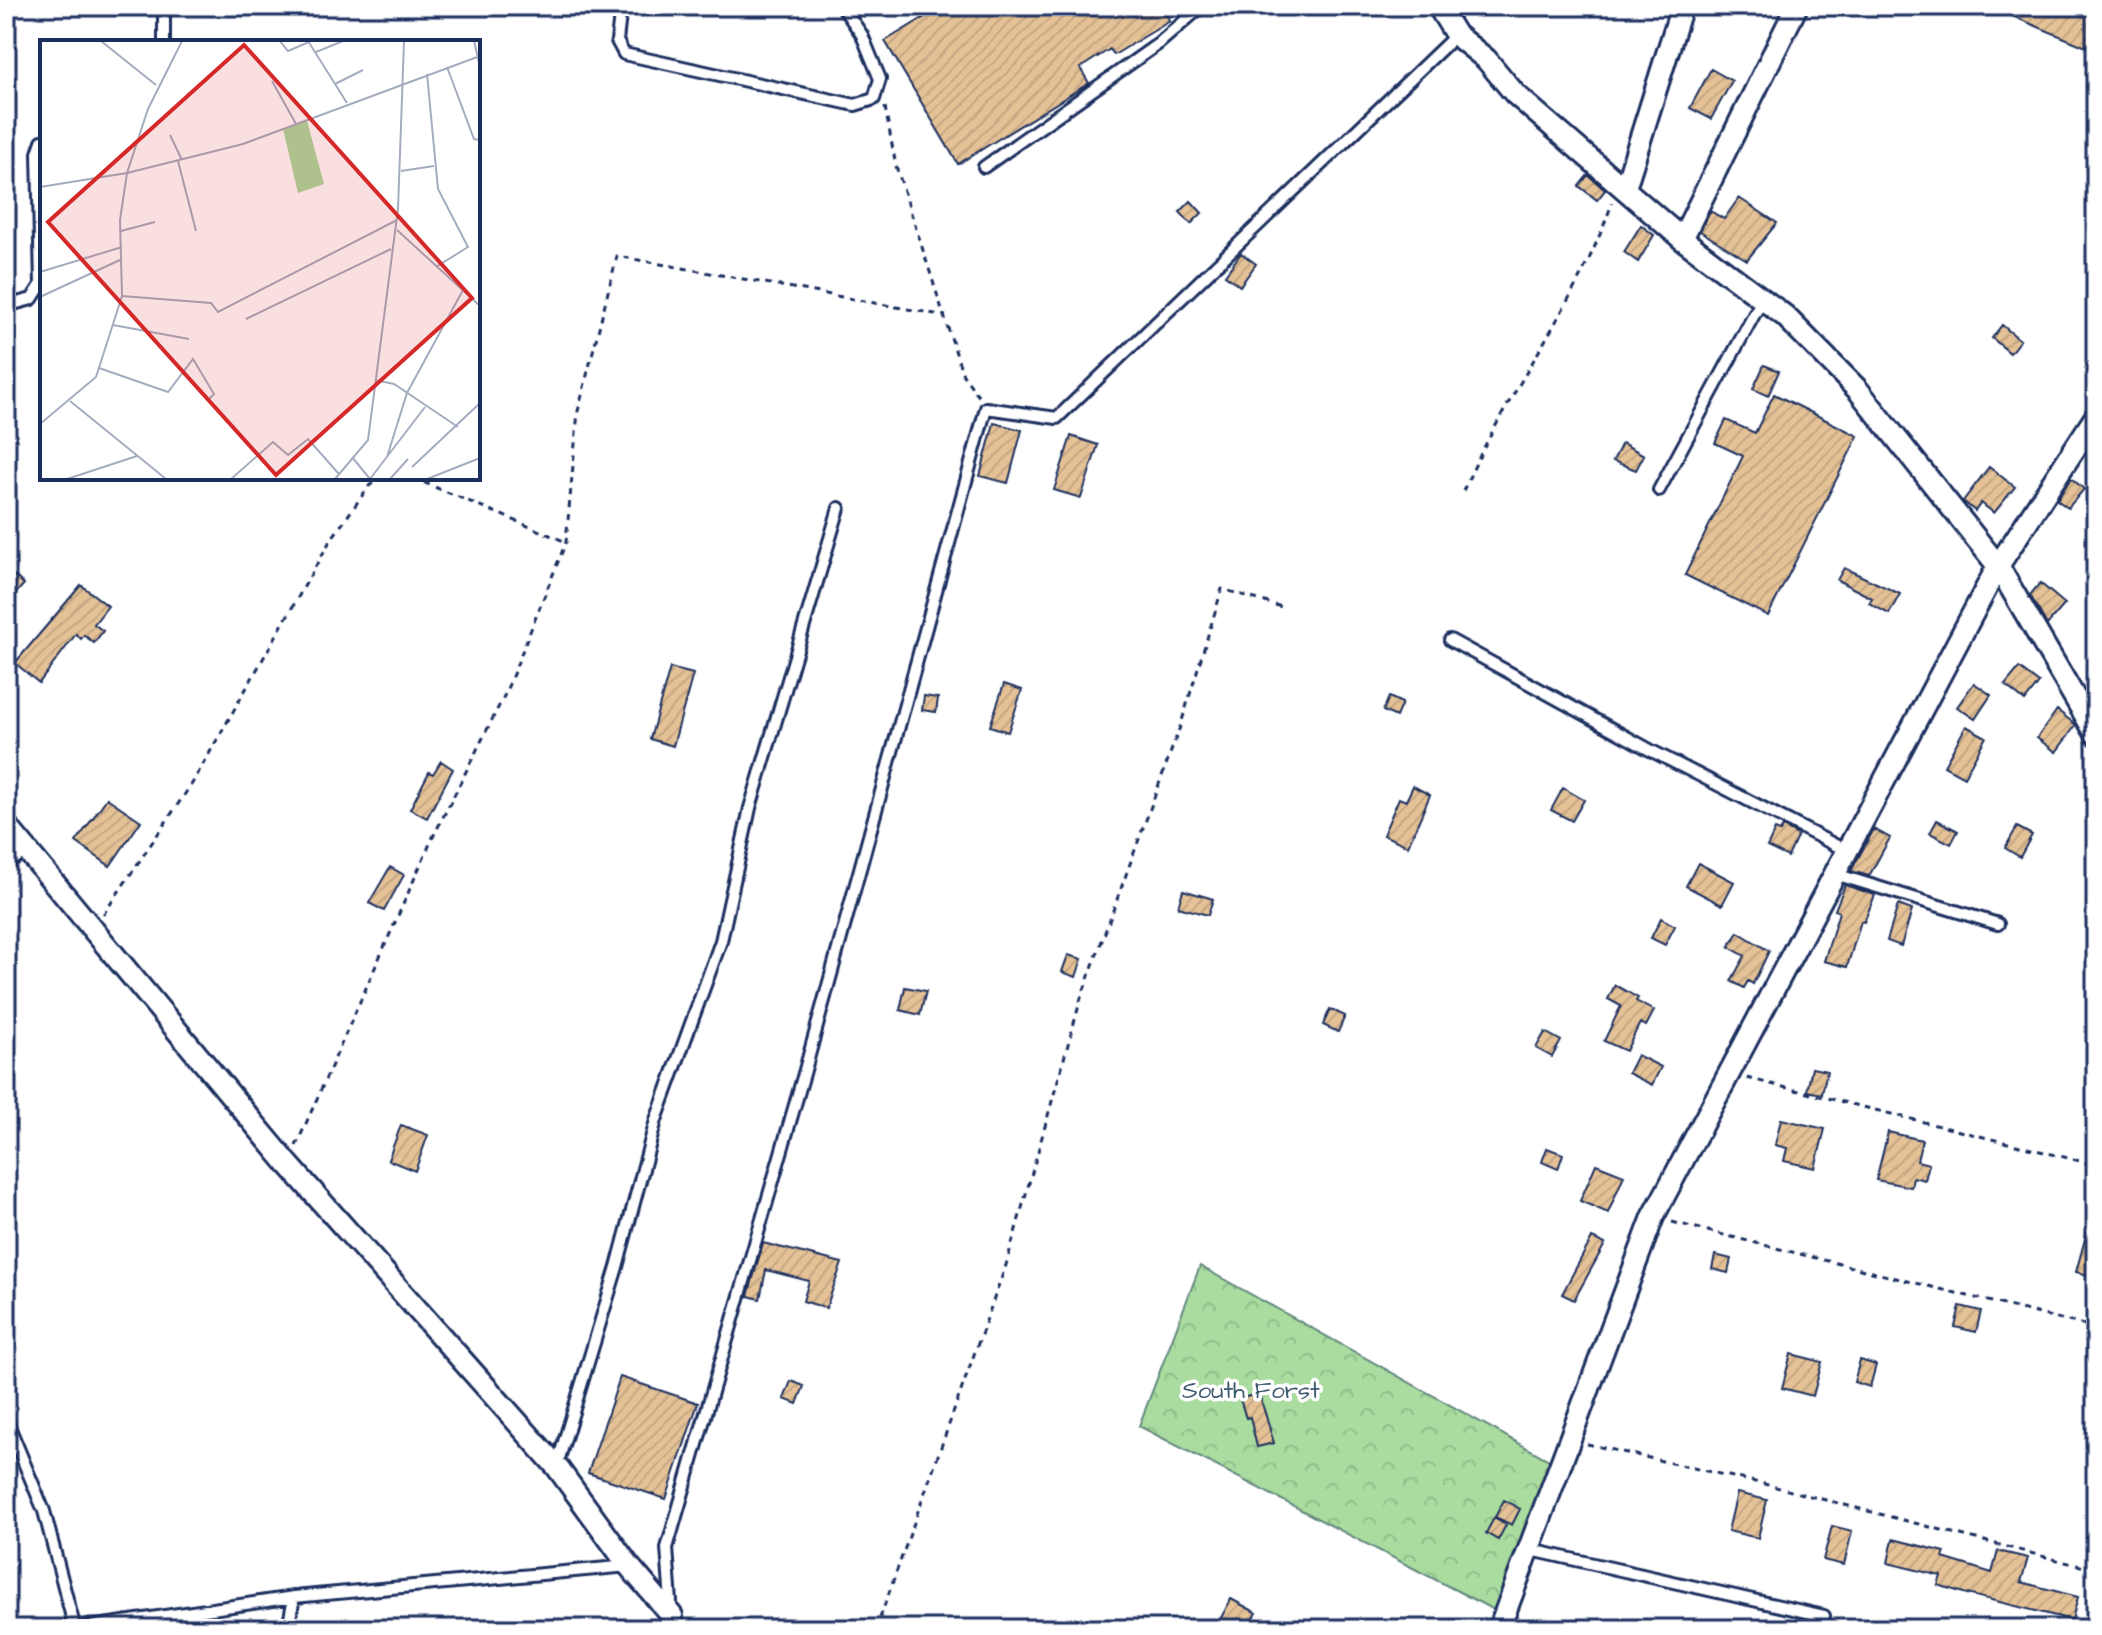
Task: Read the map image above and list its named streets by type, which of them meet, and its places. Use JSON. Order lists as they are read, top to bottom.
{
  "parks": ["South Forst"]
}
